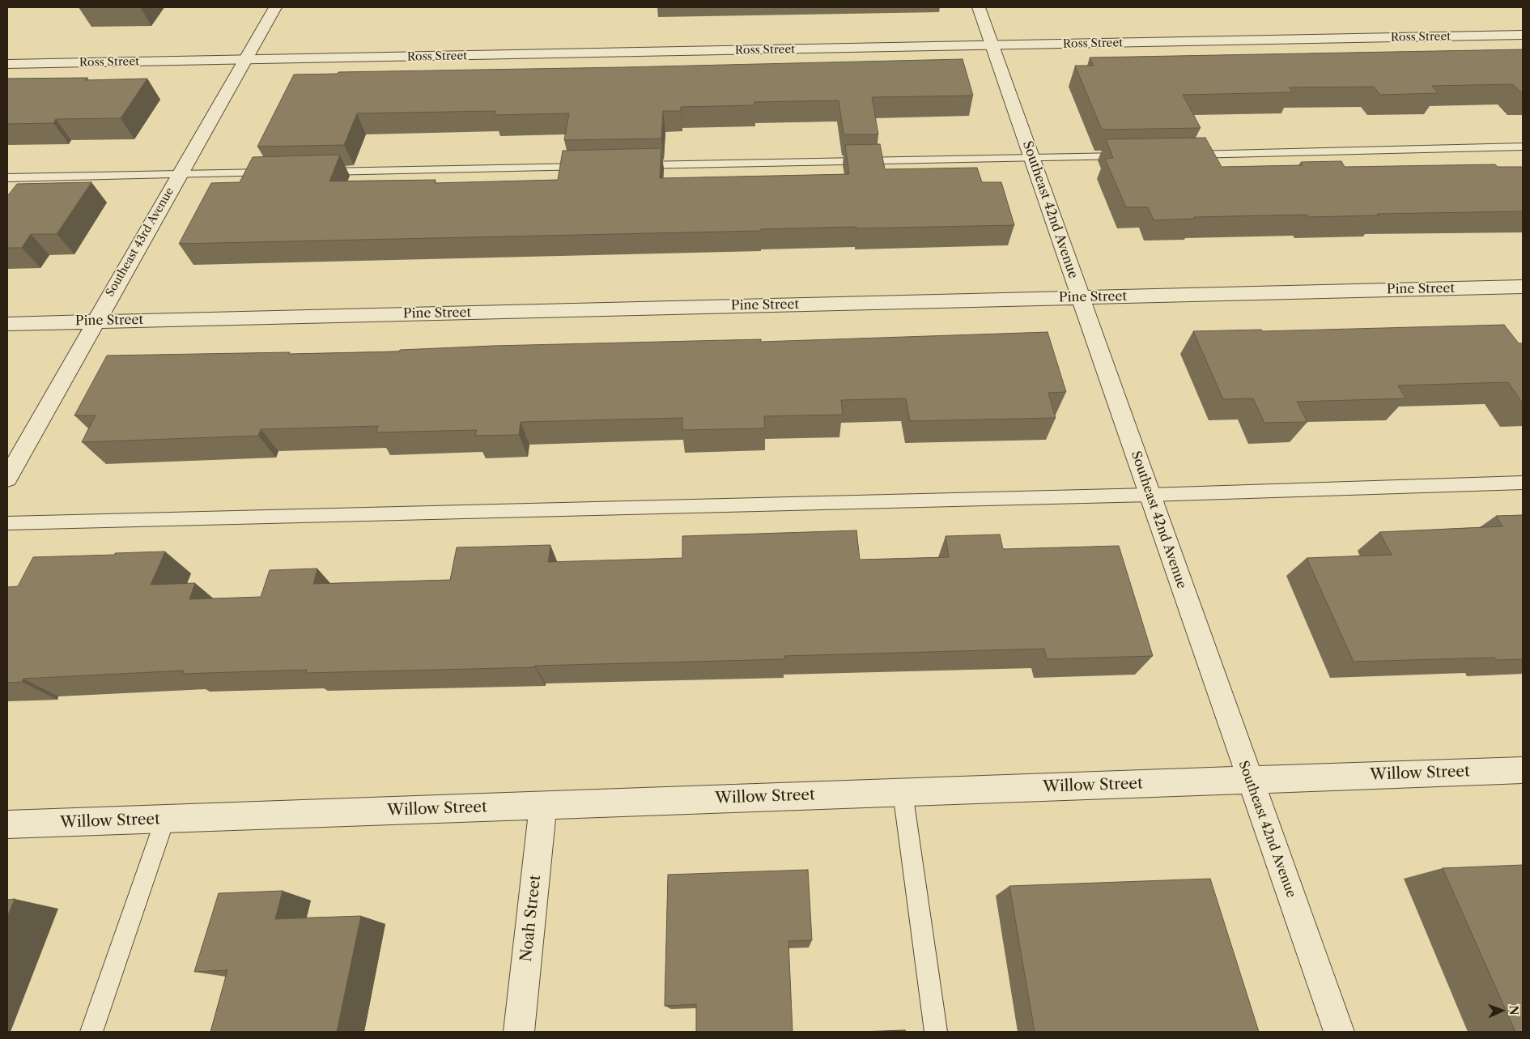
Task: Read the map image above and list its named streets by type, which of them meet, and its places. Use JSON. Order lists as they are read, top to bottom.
{
  "streets": {
    "street": [
      "Ross Street",
      "Southeast 42nd Avenue",
      "Southeast 43rd Avenue",
      "Pine Street",
      "Willow Street",
      "Noah Street"
    ]
  },
  "crossings": [
    ["Ross Street", "Southeast 42nd Avenue"],
    ["Ross Street", "Southeast 43rd Avenue"],
    ["Southeast 42nd Avenue", "Pine Street"],
    ["Southeast 42nd Avenue", "Willow Street"],
    ["Southeast 43rd Avenue", "Pine Street"],
    ["Willow Street", "Noah Street"]
  ],
  "north": "right"
}
